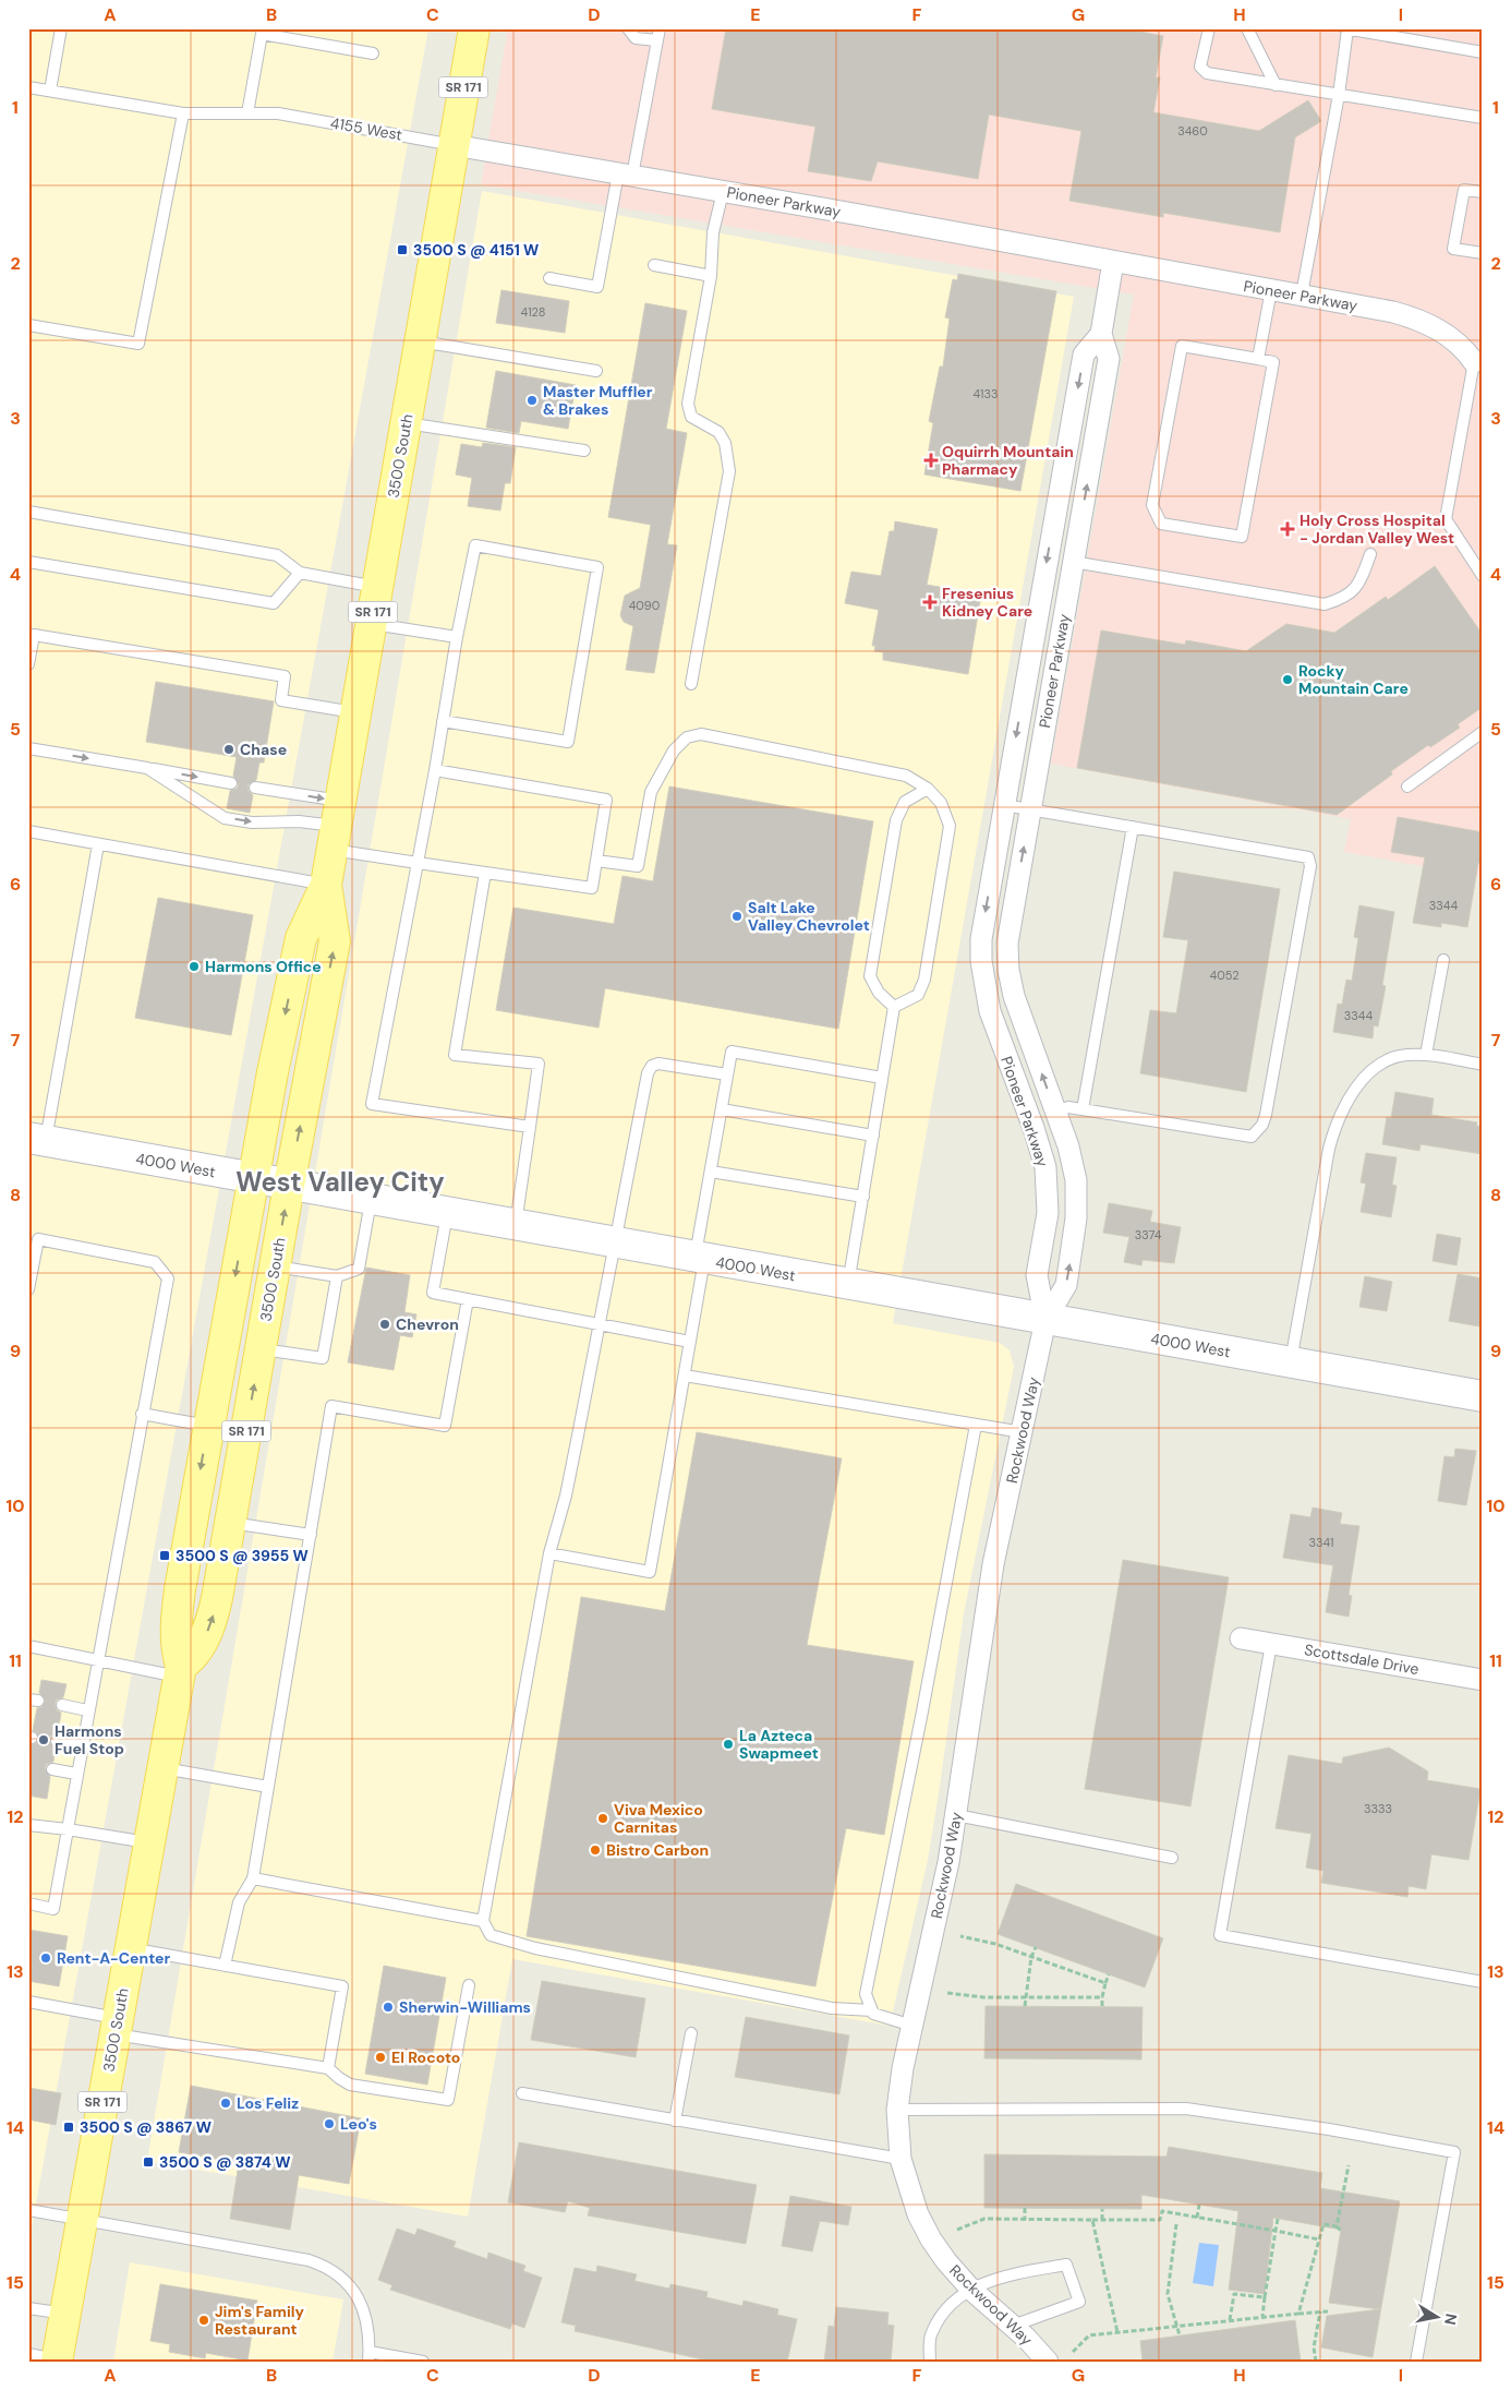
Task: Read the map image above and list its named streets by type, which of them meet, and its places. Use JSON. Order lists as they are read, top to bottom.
{
  "streets": {
    "main road": ["SR 171", "3500 South"],
    "street": [
      "Pioneer Parkway",
      "4000 West",
      "Rockwood Way",
      "Scottsdale Drive"
    ],
    "lane": ["4155 West"]
  },
  "crossings": [
    ["4155 West", "Pioneer Parkway"],
    ["4155 West", "3500 South"],
    ["Pioneer Parkway", "3500 South"],
    ["Pioneer Parkway", "4000 West"],
    ["Pioneer Parkway", "Rockwood Way"],
    ["3500 South", "4000 West"],
    ["4000 West", "Rockwood Way"]
  ],
  "districts": ["West Valley City"],
  "places": {
    "transit": [
      "3500 S @ 4151 W",
      "3500 S @ 3955 W",
      "3500 S @ 3867 W",
      "3500 S @ 3874 W"
    ],
    "other": [
      "Master Muffler & Brakes",
      "Rocky Mountain Care",
      "Chase",
      "Salt Lake Valley Chevrolet",
      "Harmons Office",
      "Chevron",
      "Harmons Fuel Stop",
      "La Azteca Swapmeet",
      "Viva Mexico Carnitas",
      "Bistro Carbon",
      "Rent-A-Center",
      "Sherwin-Williams",
      "El Rocoto",
      "Los Feliz",
      "Leo's",
      "Jim's Family Restaurant"
    ],
    "health": ["Oquirrh Mountain Pharmacy", "Holy Cross Hospital - Jordan Valley West", "Fresenius Kidney Care"]
  },
  "house_numbers": [
    "3460",
    "4128",
    "4133",
    "4090",
    "3344",
    "4052",
    "3344",
    "3374",
    "3341",
    "3333"
  ],
  "north": "right",
  "grid": {
    "columns": [
      "A",
      "B",
      "C",
      "D",
      "E",
      "F",
      "G",
      "H",
      "I"
    ],
    "rows": [
      "1",
      "2",
      "3",
      "4",
      "5",
      "6",
      "7",
      "8",
      "9",
      "10",
      "11",
      "12",
      "13",
      "14",
      "15"
    ]
  }
}
